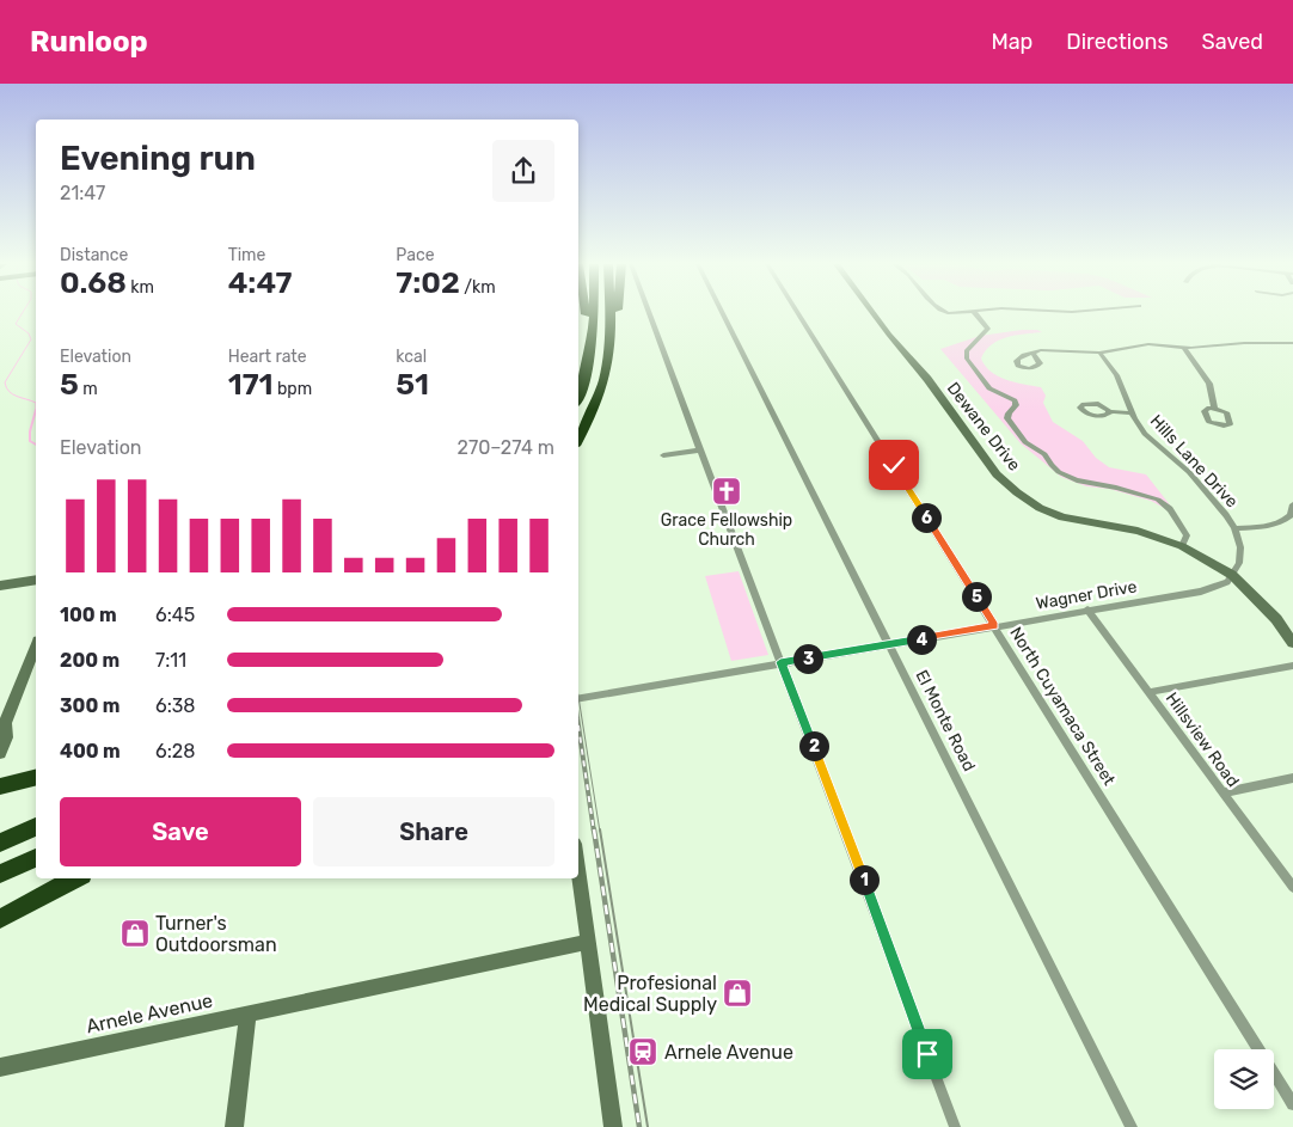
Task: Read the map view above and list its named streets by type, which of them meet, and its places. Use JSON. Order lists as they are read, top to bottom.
{
  "streets": {
    "street": [
      "Dewane Drive",
      "Hills Lane Drive",
      "Wagner Drive",
      "North Cuyamaca Street",
      "El Monte Road",
      "Hillsview Road",
      "Arnele Avenue"
    ]
  },
  "crossings": [
    ["Dewane Drive", "Wagner Drive"],
    ["Wagner Drive", "North Cuyamaca Street"],
    ["Wagner Drive", "El Monte Road"],
    ["Wagner Drive", "Hillsview Road"]
  ],
  "places": {
    "church": ["Grace Fellowship Church"],
    "shop": ["Turner's Outdoorsman", "Profesional Medical Supply"],
    "station": ["Arnele Avenue"]
  },
  "page": {
    "header": "Runloop",
    "nav": ["Map", "Directions", "Saved"],
    "heading": ["Evening run", "21:47"],
    "stats": [
      ["Distance", "0.68 km"],
      ["Time", "4:47"],
      ["Pace", "7:02 /km"],
      ["Elevation", "5 m"],
      ["Heart rate", "171 bpm"],
      ["kcal", "51"]
    ],
    "chart": ["Elevation", "270–274 m"],
    "pins": [
      "6",
      "5",
      "4",
      "3",
      "2",
      "1"
    ],
    "list": [
      {
        "name": "100 m",
        "note": "6:45"
      },
      {
        "name": "200 m",
        "note": "7:11"
      },
      {
        "name": "300 m",
        "note": "6:38"
      },
      {
        "name": "400 m",
        "note": "6:28"
      }
    ],
    "buttons": ["Save", "Share"]
  }
}
